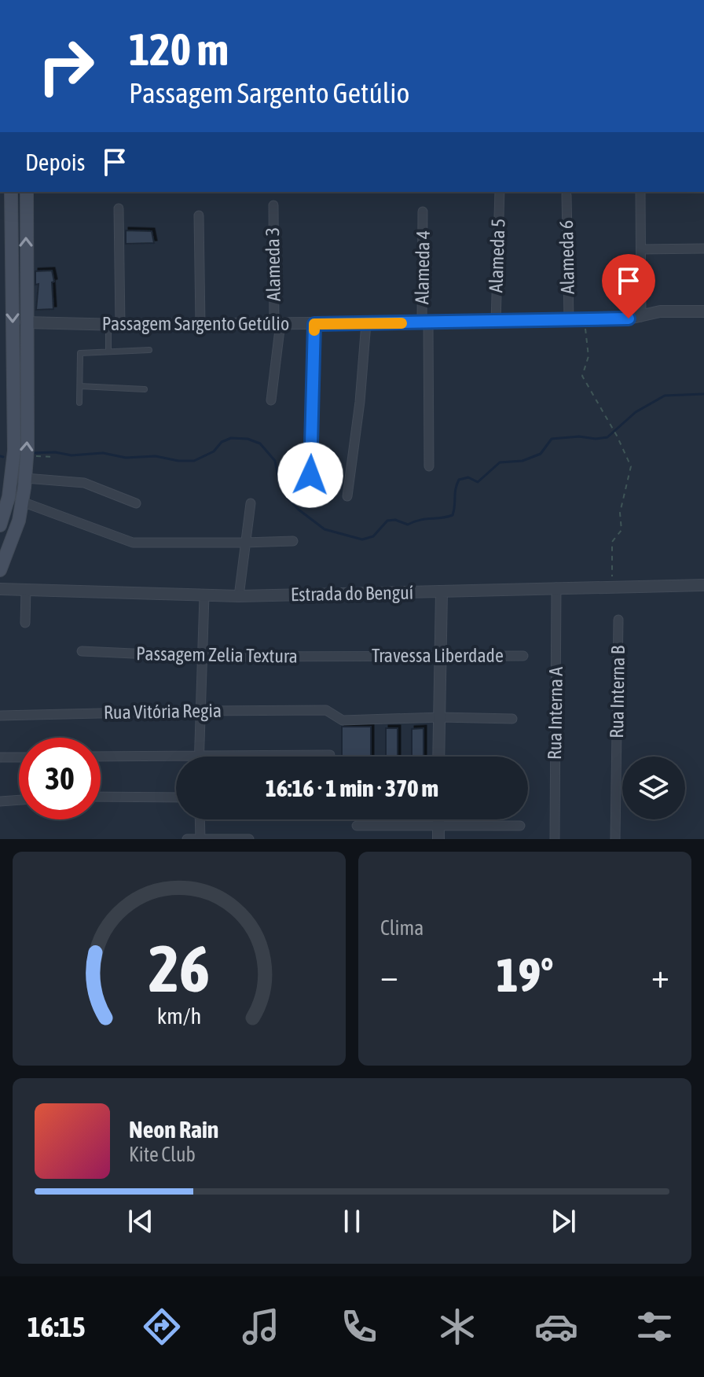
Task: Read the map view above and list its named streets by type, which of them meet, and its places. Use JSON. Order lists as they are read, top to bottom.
{
  "streets": {
    "street": [
      "Alameda 5",
      "Alameda 6",
      "Alameda 3",
      "Alameda 4",
      "Passagem Sargento Getúlio",
      "Estrada do Benguí",
      "Passagem Zelia Textura",
      "Travessa Liberdade",
      "Rua Interna B",
      "Rua Vitória Regia",
      "Rua Interna A"
    ]
  },
  "crossings": [
    ["Alameda 5", "Passagem Sargento Getúlio"],
    ["Alameda 6", "Passagem Sargento Getúlio"],
    ["Alameda 3", "Passagem Sargento Getúlio"],
    ["Alameda 4", "Passagem Sargento Getúlio"],
    ["Estrada do Benguí", "Rua Interna A"],
    ["Passagem Zelia Textura", "Travessa Liberdade"]
  ],
  "page": {
    "turn": ["120 m", "Passagem Sargento Getúlio"],
    "then": "Depois",
    "limit": "30",
    "trip": "16:16 · 1 min · 370 m",
    "tile": "Clima",
    "heat": ["−", "19°", "+"],
    "song": ["Neon Rain", "Kite Club"],
    "tabs": "16:15",
    "gauge": ["26", "km/h"]
  }
}
